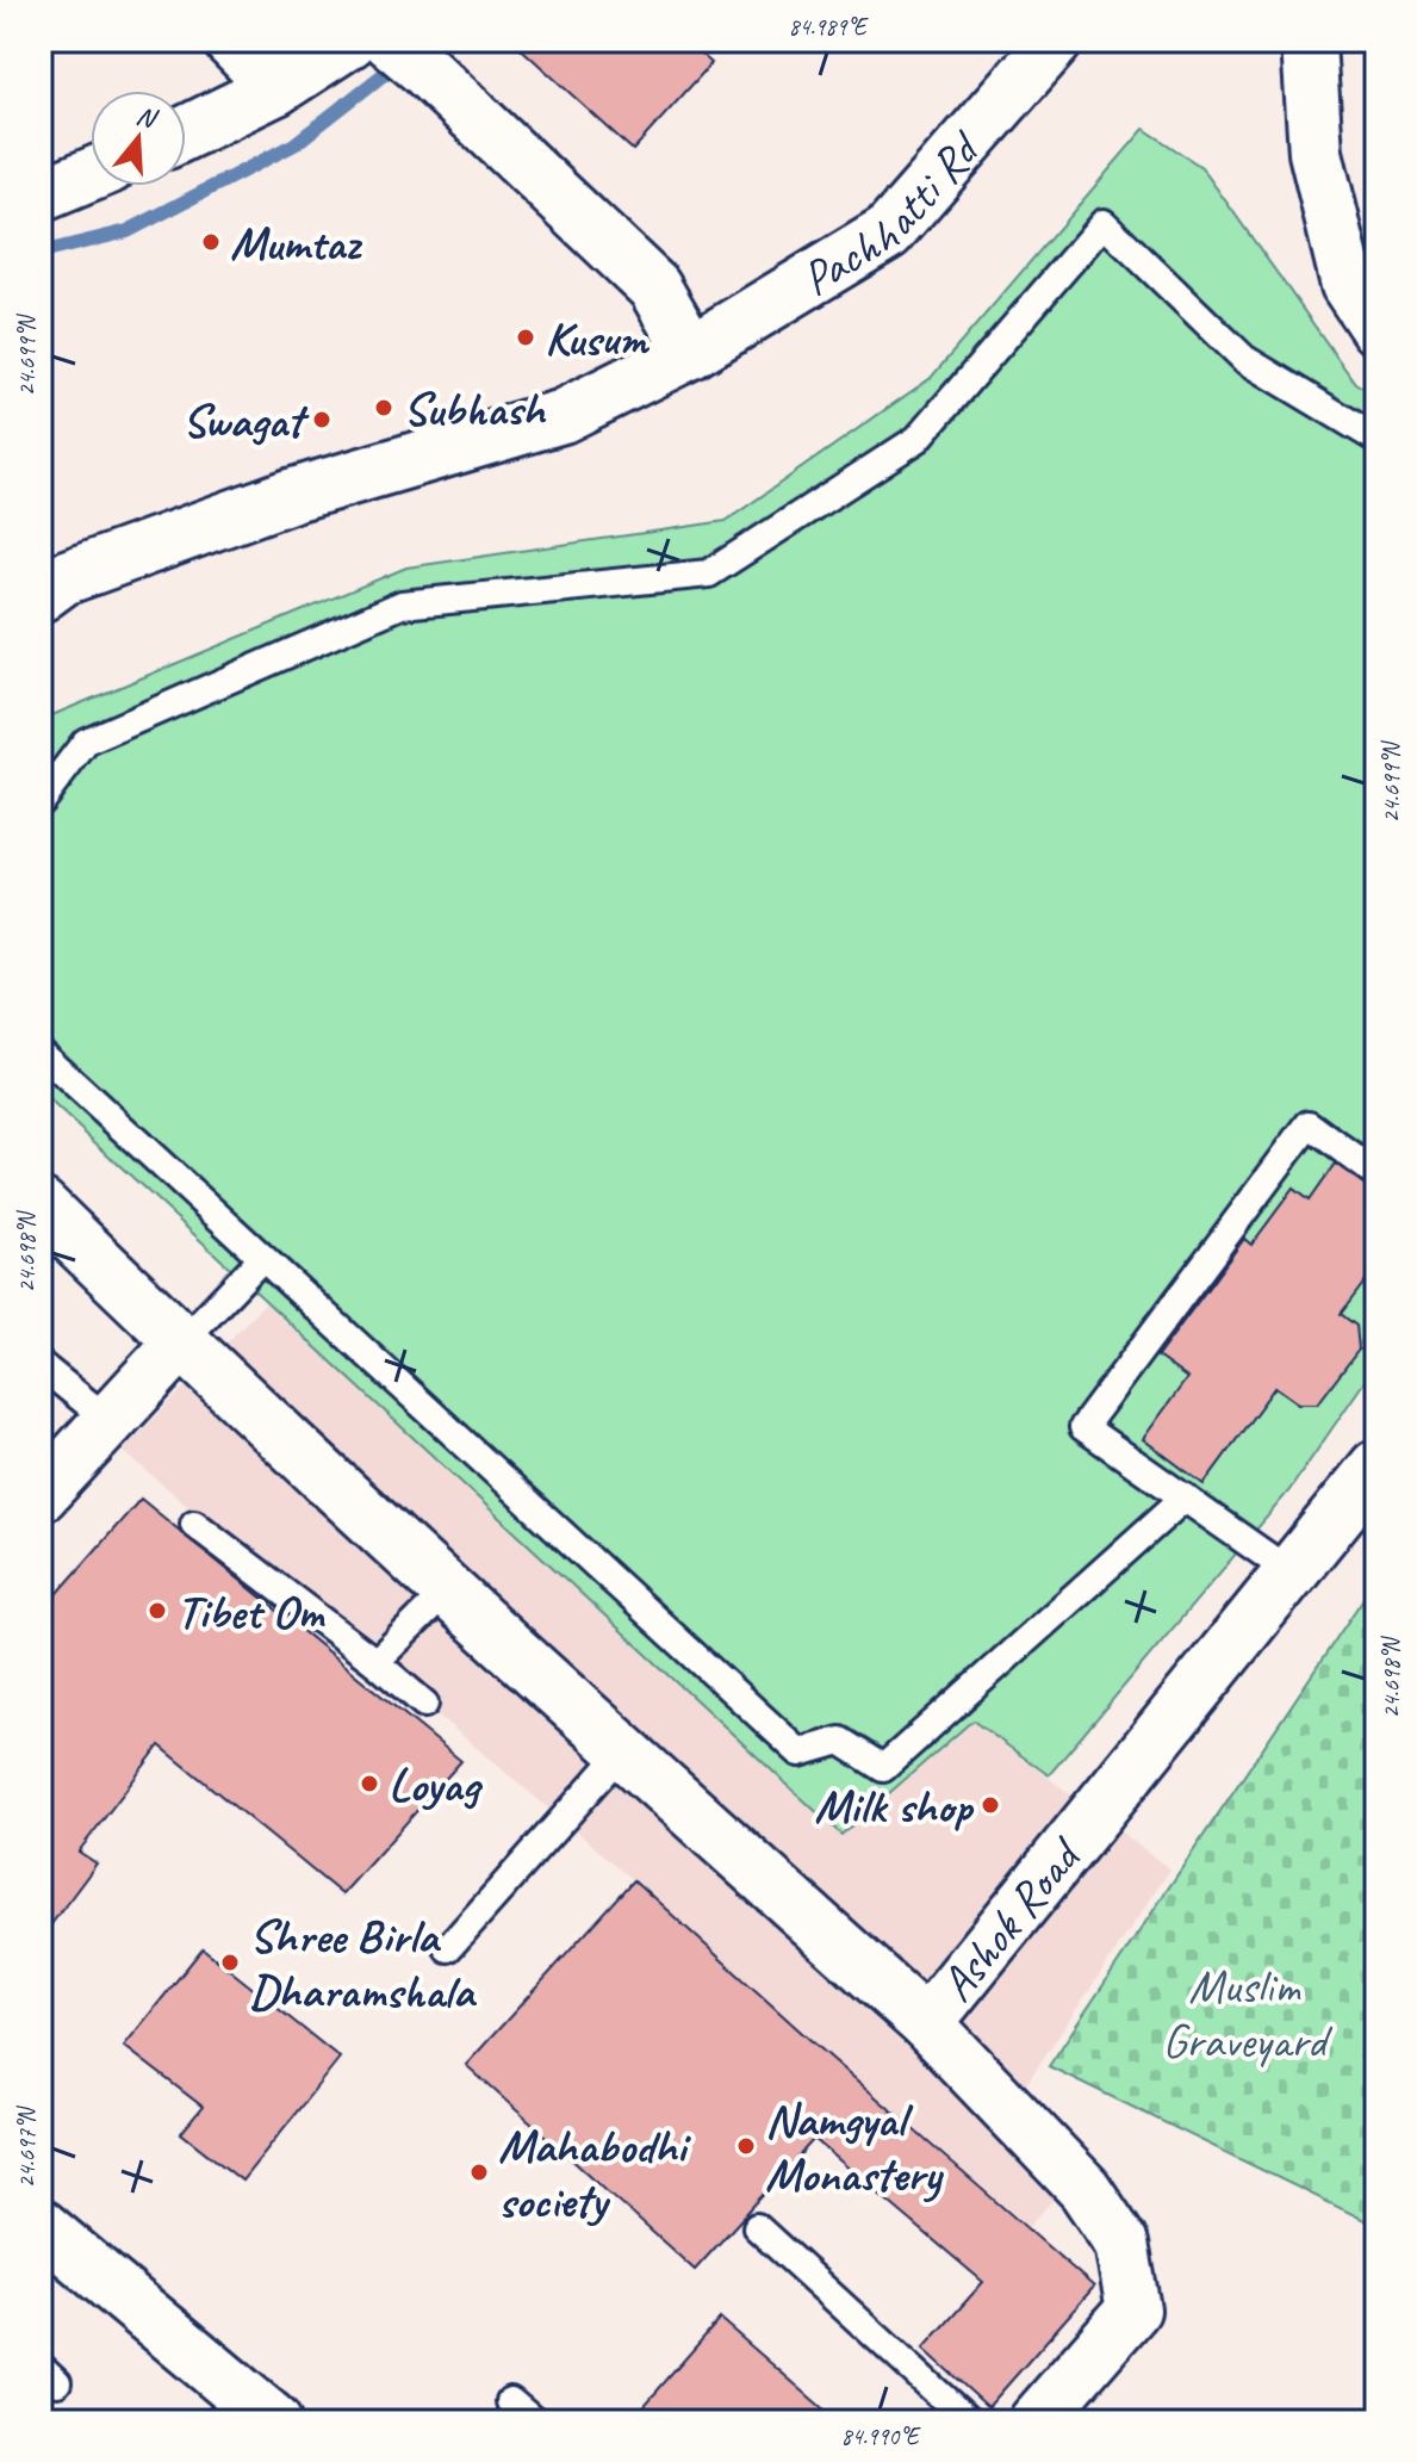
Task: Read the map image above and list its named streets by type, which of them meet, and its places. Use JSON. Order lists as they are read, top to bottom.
{
  "streets": {
    "street": ["Pachhatti Rd", "Ashok Road"]
  },
  "parks": ["Muslim Graveyard"],
  "places": [
    "Mumtaz",
    "Kusum",
    "Subhash",
    "Swagat",
    "Tibet Om",
    "Loyag",
    "Milk shop",
    "Shree Birla Dharamshala",
    "Namgyal Monastery",
    "Mahabodhi society"
  ],
  "north": "top",
  "coordinates": [
    "84.989°E",
    "24.699°N",
    "24.698°N",
    "24.697°N",
    "84.990°E"
  ]
}
